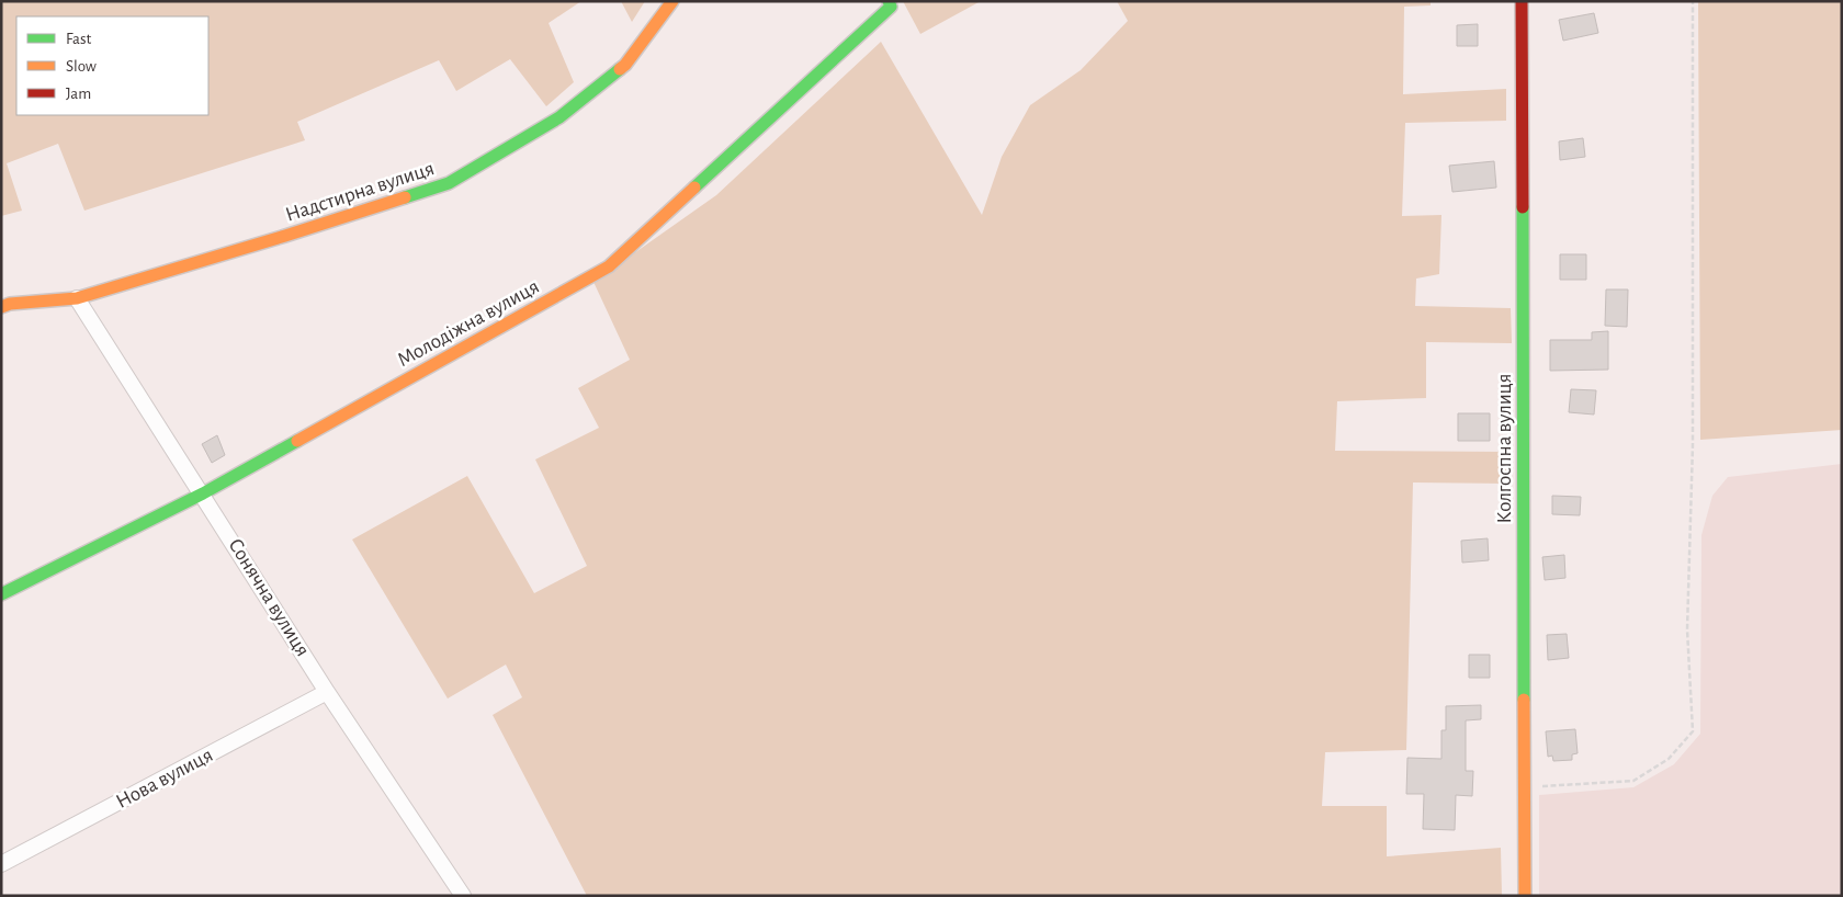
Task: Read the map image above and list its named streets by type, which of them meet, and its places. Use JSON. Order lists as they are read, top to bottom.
{
  "streets": {
    "street": [
      "Надстирна вулиця",
      "Молодіжна вулиця",
      "Колгоспна вулиця",
      "Сонячна вулиця",
      "Нова вулиця"
    ]
  },
  "crossings": [
    ["Надстирна вулиця", "Сонячна вулиця"],
    ["Молодіжна вулиця", "Сонячна вулиця"],
    ["Сонячна вулиця", "Нова вулиця"]
  ],
  "legend": ["Fast", "Slow", "Jam"]
}
